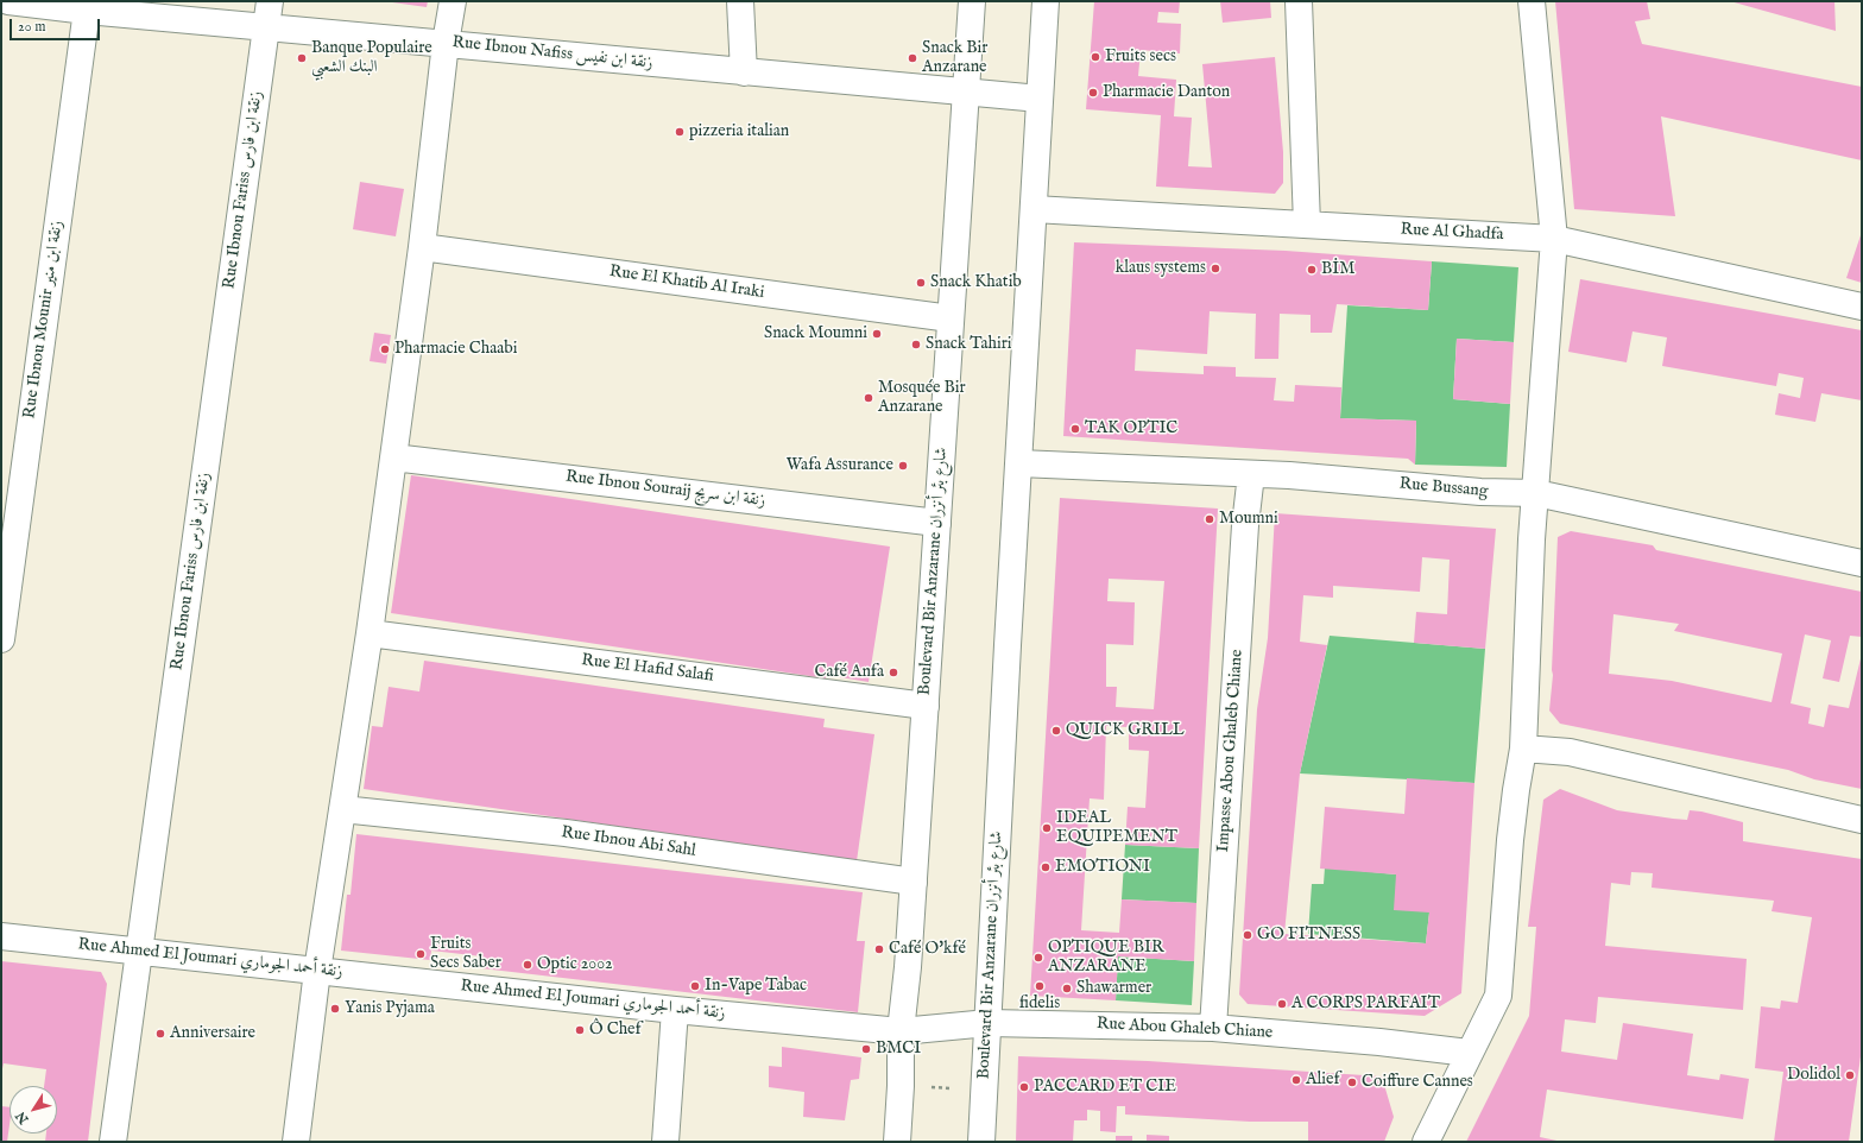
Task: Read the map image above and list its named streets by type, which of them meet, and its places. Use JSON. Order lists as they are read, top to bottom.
{
  "streets": {
    "street": [
      "Rue Ibnou Nafiss زنقة ابن نفيس",
      "Rue Ibnou Fariss زنقة ابن فارس",
      "Rue Al Ghadfa",
      "Rue El Khatib Al Iraki",
      "Rue Ibnou Mounir زنقة ابن منير",
      "Rue Bussang",
      "Rue Ibnou Souraij زنقة ابن سريج",
      "Boulevard Bir Anzarane شارع بئر أنزران",
      "Rue El Hafid Salafi",
      "Impasse Abou Ghaleb Chiane",
      "Rue Ibnou Abi Sahl",
      "Rue Ahmed El Joumari زنقة أحمد الجوماري",
      "Rue Abou Ghaleb Chiane"
    ]
  },
  "crossings": [
    ["Rue Ibnou Nafiss زنقة ابن نفيس", "Rue Ibnou Fariss زنقة ابن فارس"],
    ["Rue Ibnou Nafiss زنقة ابن نفيس", "Rue Ibnou Mounir زنقة ابن منير"],
    ["Rue Ibnou Nafiss زنقة ابن نفيس", "Boulevard Bir Anzarane شارع بئر أنزران"],
    ["Rue Ibnou Fariss زنقة ابن فارس", "Rue Ahmed El Joumari زنقة أحمد الجوماري"],
    ["Rue Al Ghadfa", "Boulevard Bir Anzarane شارع بئر أنزران"],
    ["Rue El Khatib Al Iraki", "Boulevard Bir Anzarane شارع بئر أنزران"],
    ["Rue Bussang", "Boulevard Bir Anzarane شارع بئر أنزران"],
    ["Rue Bussang", "Impasse Abou Ghaleb Chiane"],
    ["Rue Ibnou Souraij زنقة ابن سريج", "Boulevard Bir Anzarane شارع بئر أنزران"],
    ["Boulevard Bir Anzarane شارع بئر أنزران", "Rue El Hafid Salafi"],
    ["Boulevard Bir Anzarane شارع بئر أنزران", "Rue Ibnou Abi Sahl"],
    ["Boulevard Bir Anzarane شارع بئر أنزران", "Rue Ahmed El Joumari زنقة أحمد الجوماري"],
    ["Boulevard Bir Anzarane شارع بئر أنزران", "Rue Abou Ghaleb Chiane"],
    ["Impasse Abou Ghaleb Chiane", "Rue Abou Ghaleb Chiane"],
    ["Rue Ahmed El Joumari زنقة أحمد الجوماري", "Rue Abou Ghaleb Chiane"]
  ],
  "places": [
    "Fruits secs",
    "Banque Populaire البنك الشعبي",
    "Snack Bir Anzarane",
    "Pharmacie Danton",
    "pizzeria italian",
    "klaus systems",
    "BİM",
    "Snack Khatib",
    "Snack Moumni",
    "Snack Tahiri",
    "Pharmacie Chaabi",
    "Mosquée Bir Anzarane",
    "TAK OPTIC",
    "Wafa Assurance",
    "Moumni",
    "Café Anfa",
    "QUICK GRILL",
    "IDEAL EQUIPEMENT",
    "EMOTIONI",
    "GO FITNESS",
    "Café O'kfé",
    "Fruits Secs Saber",
    "OPTIQUE BIR ANZARANE",
    "Optic 2002",
    "In-Vape Tabac",
    "fidelis",
    "Shawarmer",
    "A CORPS PARFAIT",
    "Yanis Pyjama",
    "Ô Chef",
    "Anniversaire",
    "BMCI",
    "Dolidol",
    "Alief",
    "Coiffure Cannes",
    "PACCARD ET CIE"
  ],
  "scale_bar": "20 m",
  "north": "bottom left"
}
